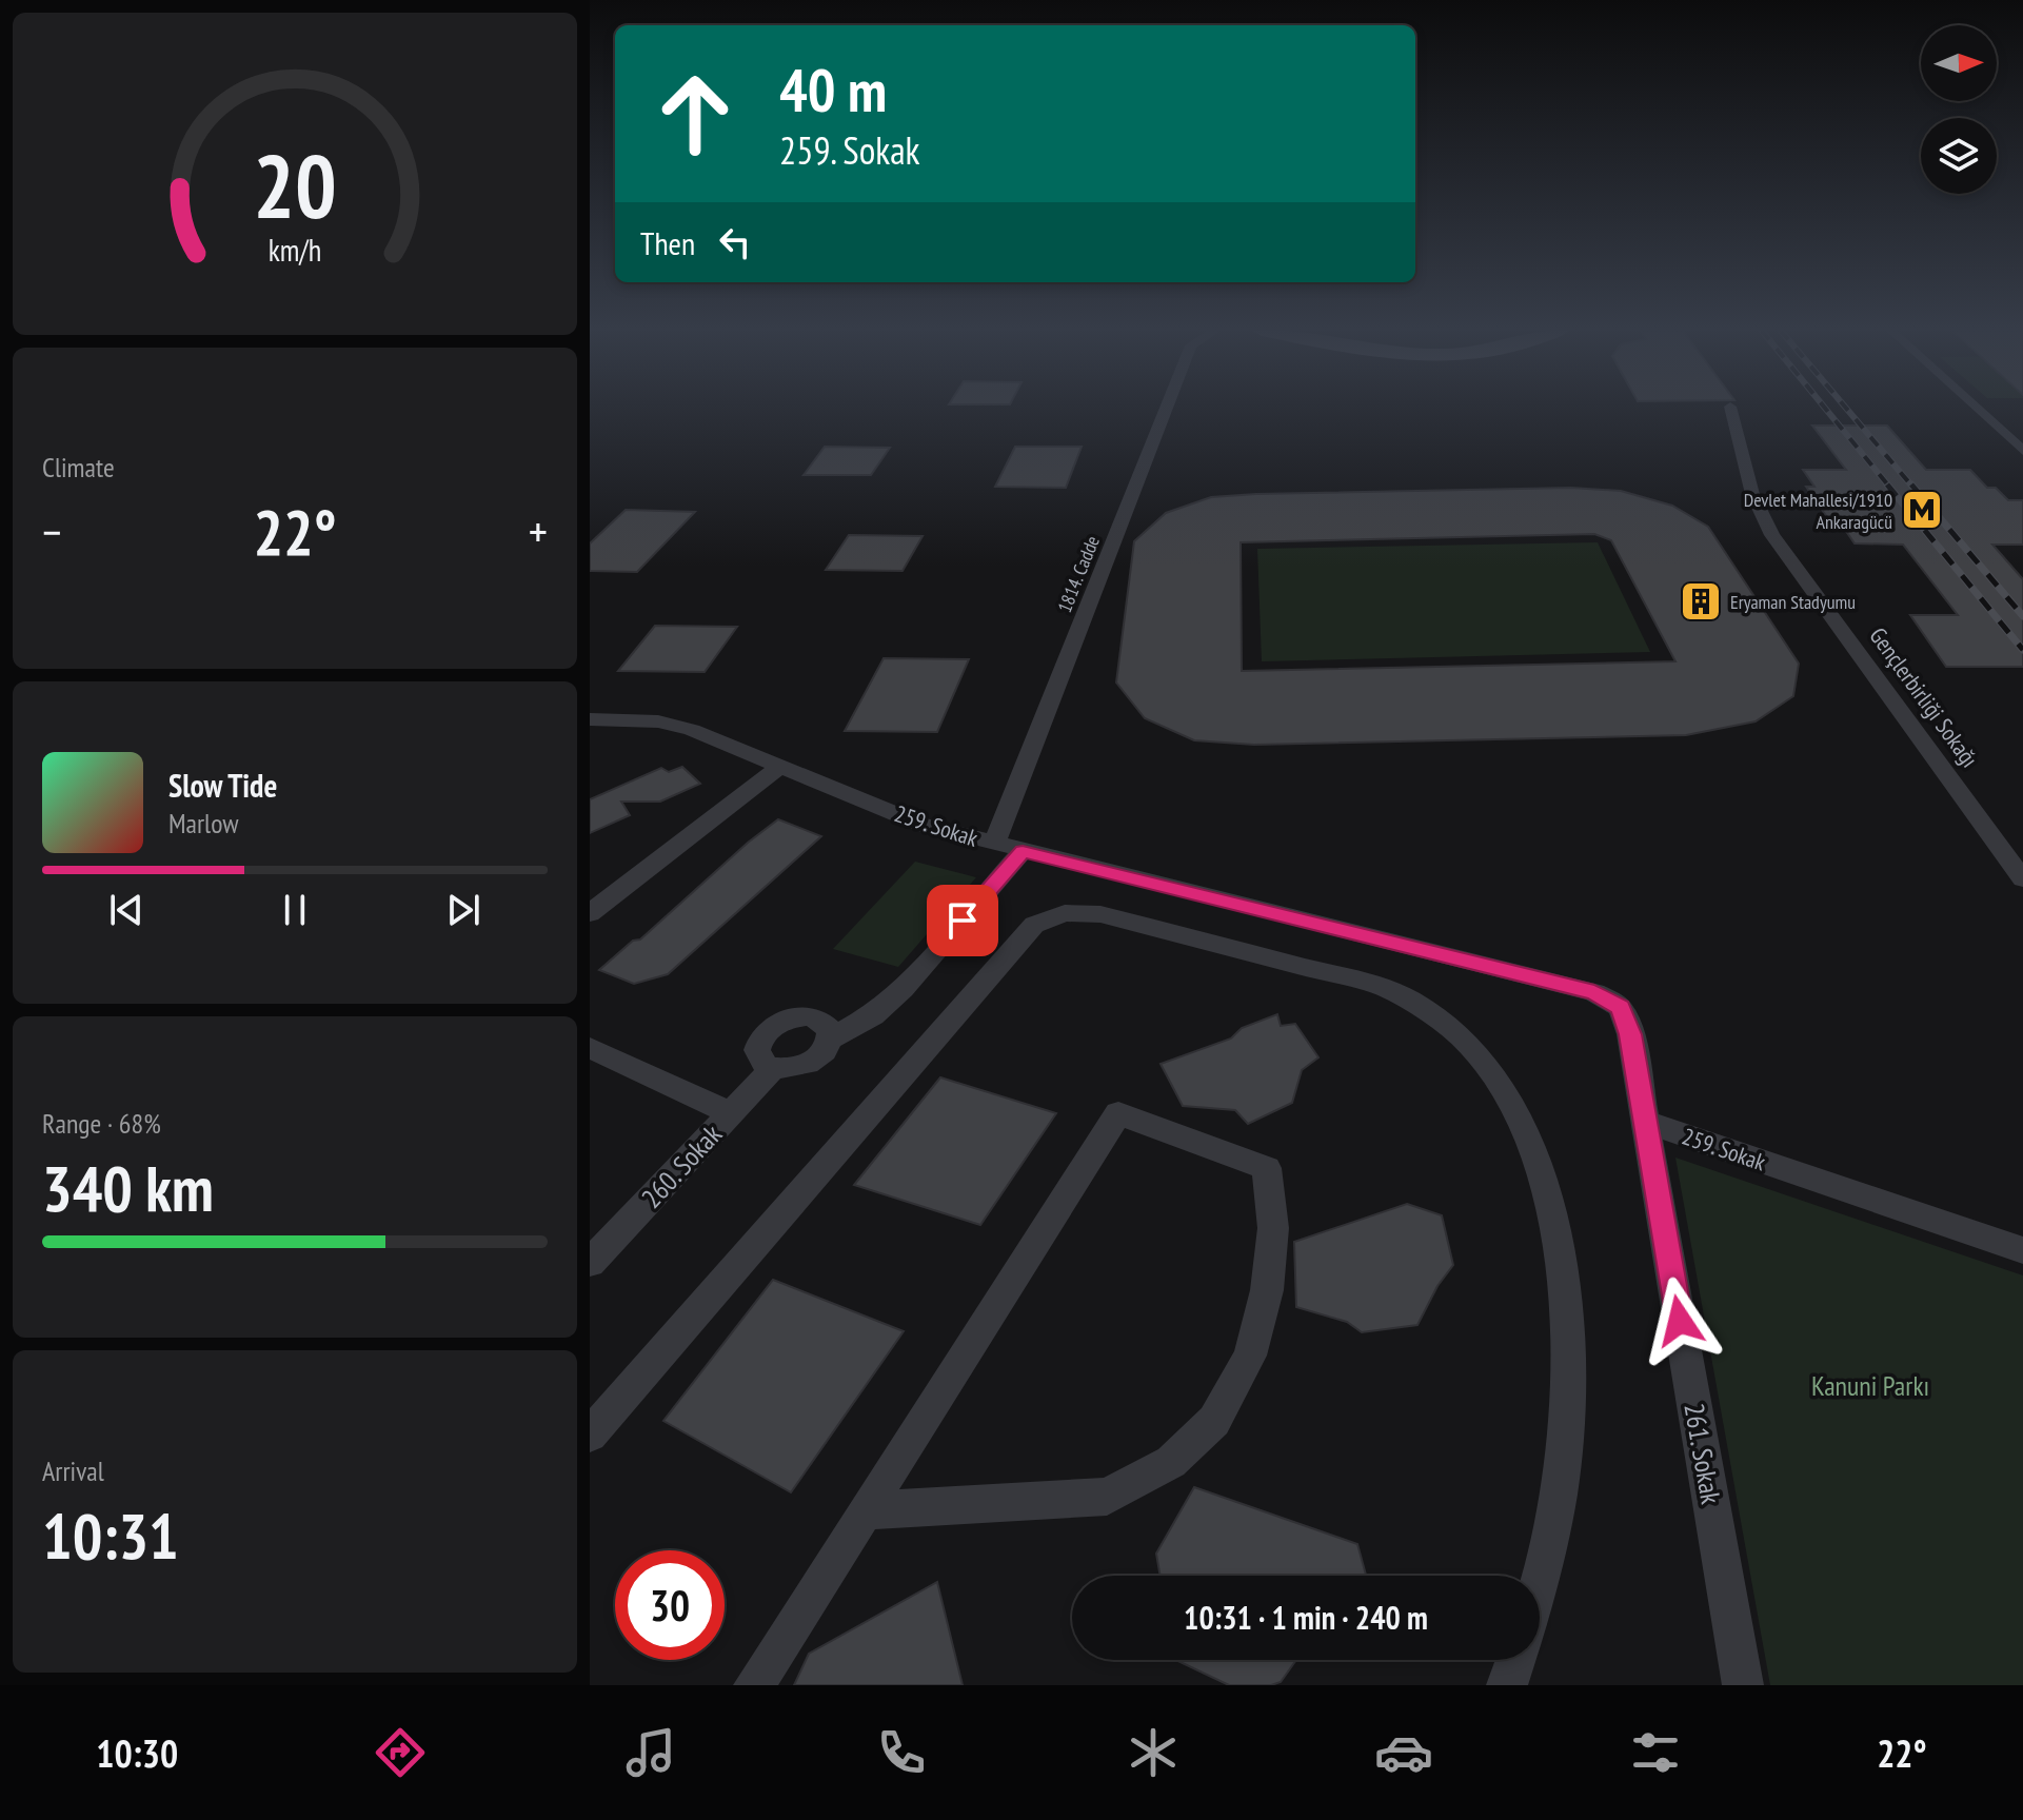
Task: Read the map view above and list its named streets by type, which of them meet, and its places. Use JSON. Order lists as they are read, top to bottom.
{
  "streets": {
    "street": [
      "1814. Cadde",
      "Gençlerbirliği Sokağı",
      "259. Sokak",
      "260. Sokak",
      "261. Sokak"
    ]
  },
  "crossings": [
    ["1814. Cadde", "259. Sokak"],
    ["259. Sokak", "261. Sokak"]
  ],
  "parks": ["Kanuni Parkı"],
  "places": {
    "metro station": ["Devlet Mahallesi/1910 Ankaragücü"],
    "building": ["Eryaman Stadyumu"]
  },
  "north": "right",
  "page": {
    "turn": ["40 m", "259. Sokak"],
    "then": "Then",
    "tile": [
      "Climate",
      ["Range · 68%", "340 km"],
      ["Arrival", "10:31"]
    ],
    "heat": ["−", "22°", "+"],
    "song": ["Slow Tide", "Marlow"],
    "limit": "30",
    "trip": "10:31 · 1 min · 240 m",
    "tabs": ["10:30", "22°"],
    "gauge": ["20", "km/h"]
  }
}
